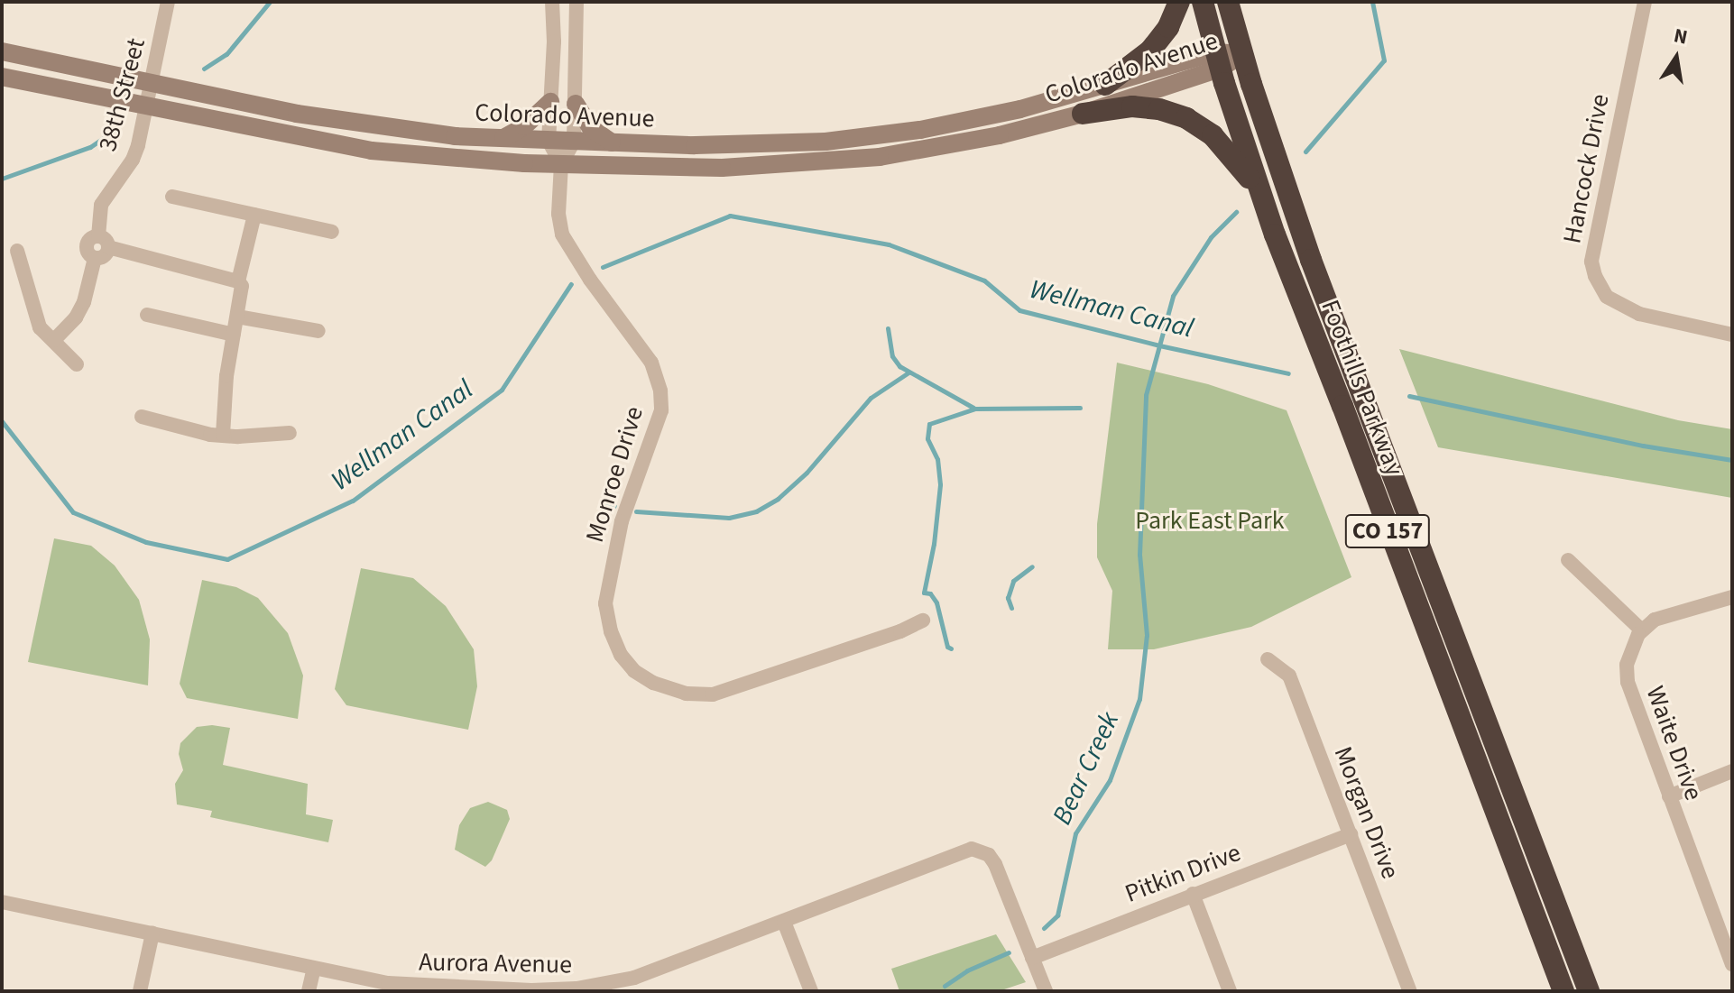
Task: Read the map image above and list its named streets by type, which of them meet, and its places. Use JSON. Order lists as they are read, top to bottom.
{
  "streets": {
    "highway": ["Foothills Parkway", "CO 157"],
    "main road": ["Colorado Avenue"],
    "street": [
      "38th Street",
      "Hancock Drive",
      "Monroe Drive",
      "Waite Drive",
      "Morgan Drive",
      "Pitkin Drive",
      "Aurora Avenue"
    ]
  },
  "crossings": [
    ["Colorado Avenue", "38th Street"],
    ["Colorado Avenue", "Foothills Parkway"],
    ["Colorado Avenue", "Monroe Drive"],
    ["Morgan Drive", "Pitkin Drive"],
    ["Pitkin Drive", "Aurora Avenue"]
  ],
  "water": ["Wellman Canal", "Bear Creek"],
  "parks": ["Park East Park"],
  "north": "top"
}
